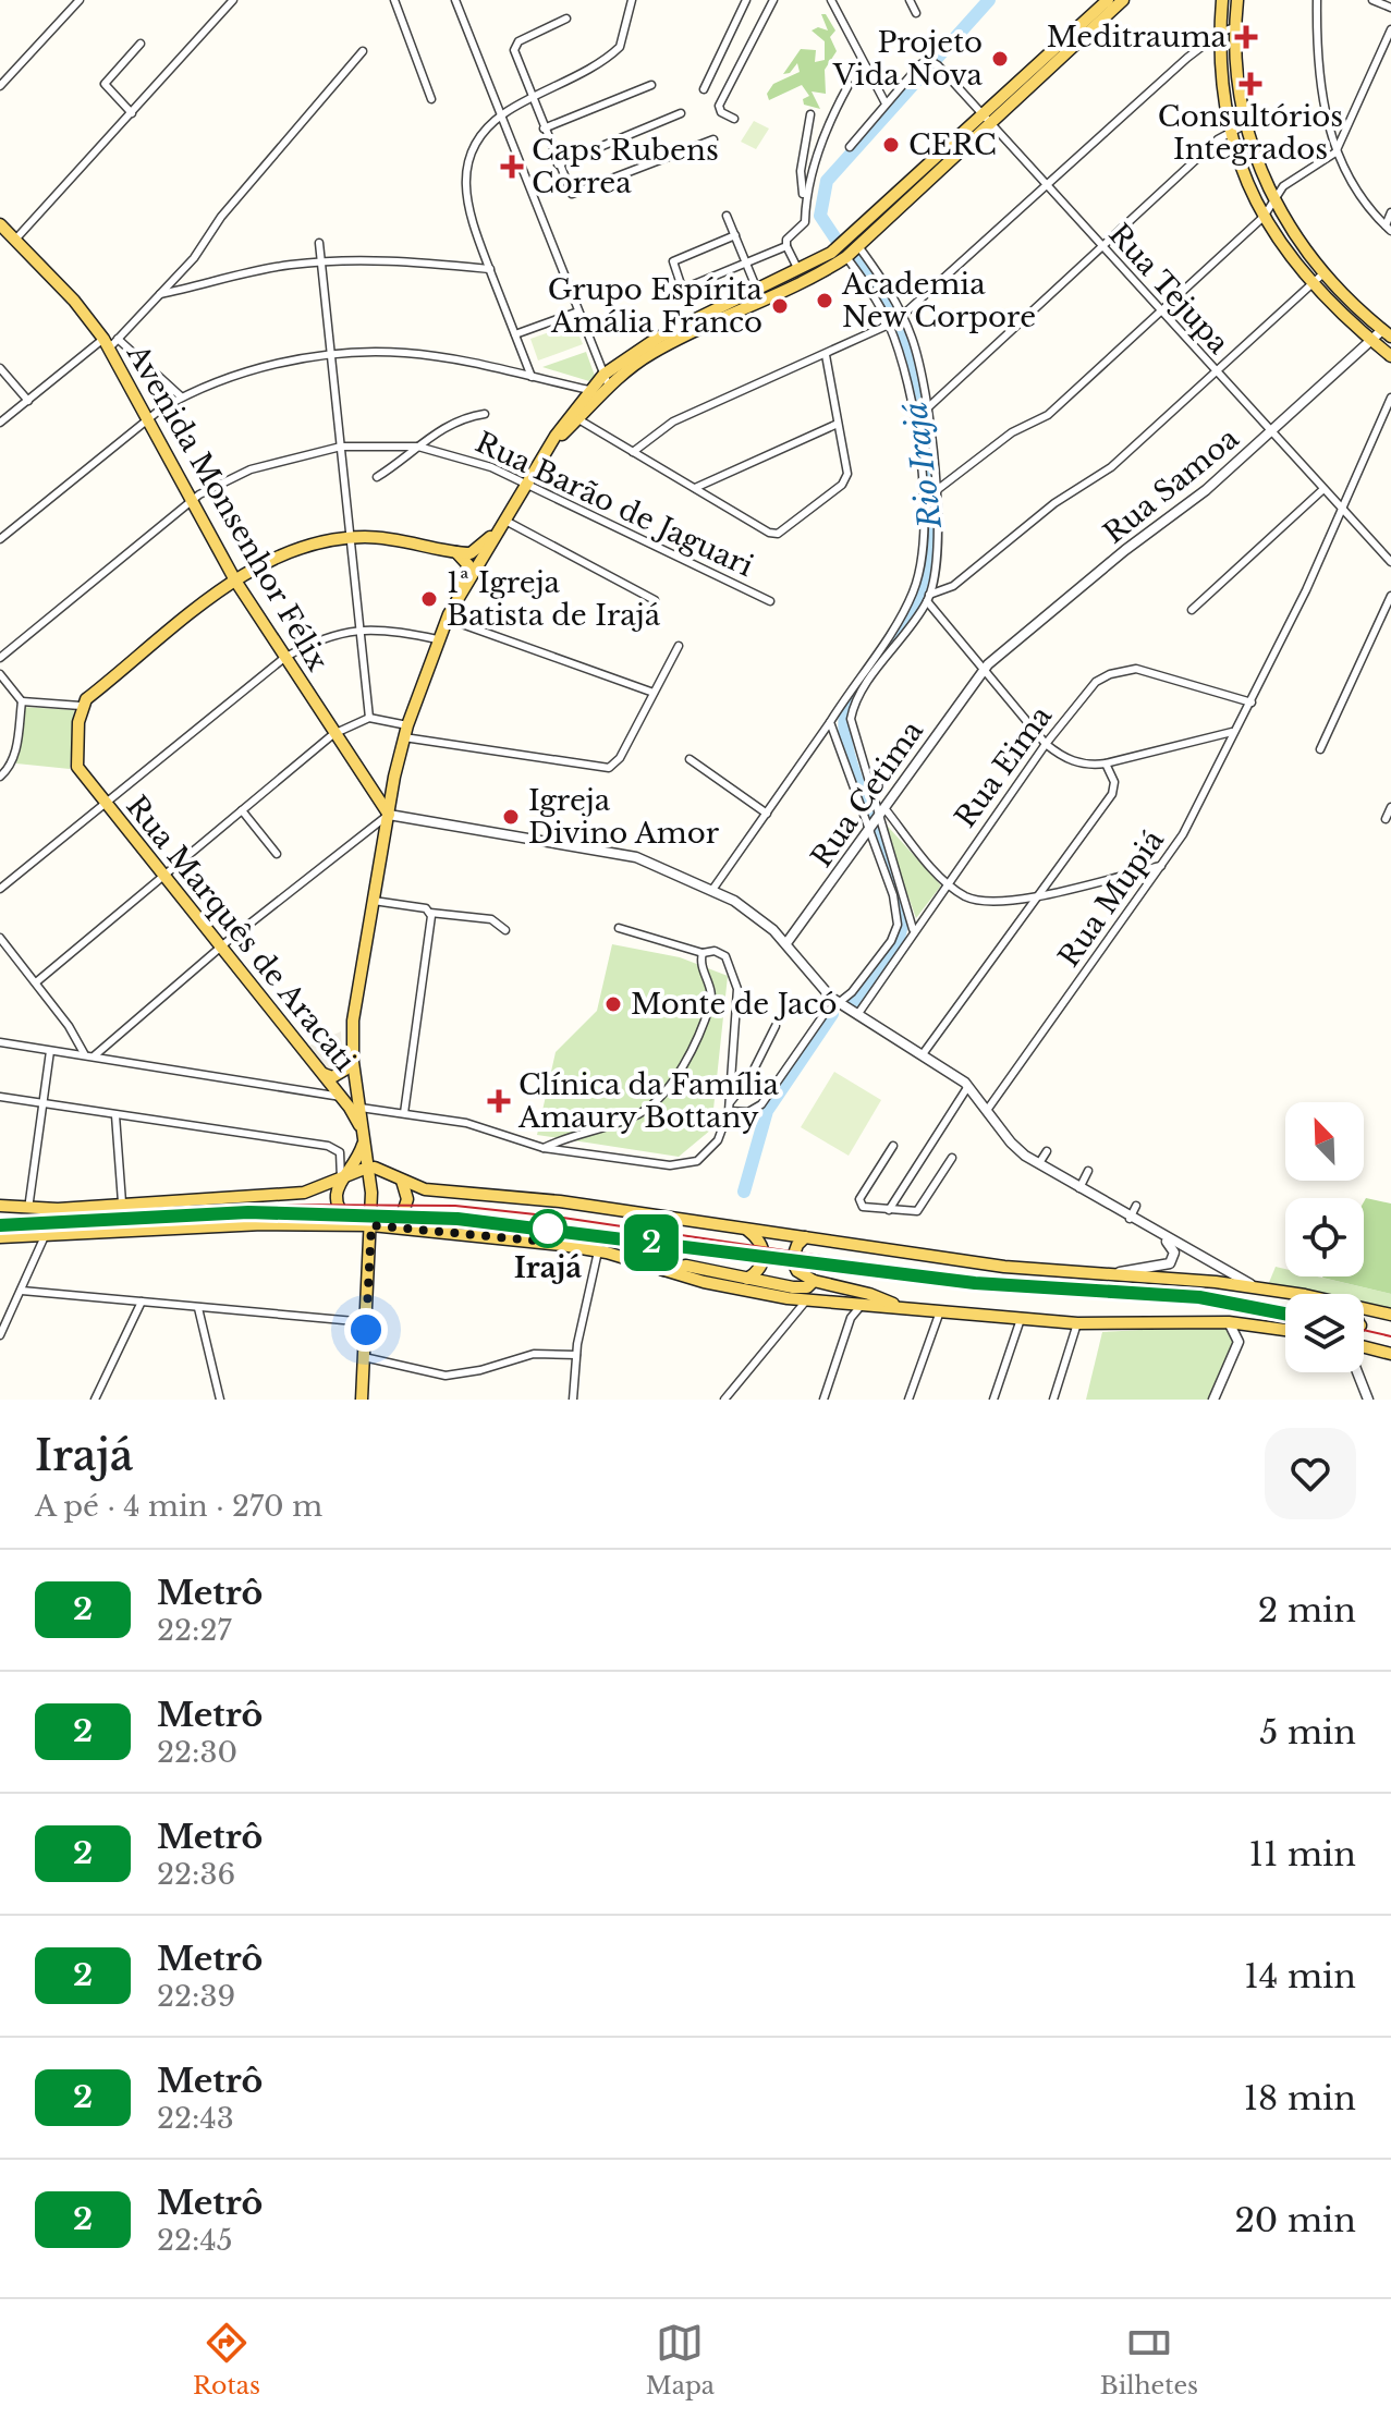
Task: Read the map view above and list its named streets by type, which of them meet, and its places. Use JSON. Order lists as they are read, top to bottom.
{
  "streets": {
    "main road": ["Avenida Monsenhor Félix", "Rua Marquês de Aracati"],
    "street": [
      "Rua Tejupa",
      "Rua Samoa",
      "Rua Barão de Jaguari",
      "Rua Eima",
      "Rua Cetima",
      "Rua Mupiá"
    ]
  },
  "crossings": [
    ["Rua Tejupa", "Rua Samoa"],
    ["Rua Tejupa", "Rua Mupiá"],
    ["Rua Samoa", "Rua Cetima"],
    ["Rua Barão de Jaguari", "Avenida Monsenhor Félix"],
    ["Rua Eima", "Rua Mupiá"]
  ],
  "water": ["Rio Irajá"],
  "places": {
    "health": [
      "Meditrauma",
      "Consultórios Integrados",
      "Caps Rubens Correa",
      "Clínica da Família Amaury Bottany"
    ],
    "other": [
      "Projeto Vida Nova",
      "CERC",
      "Academia New Corpore",
      "Grupo Espírita Amália Franco",
      "1ª Igreja Batista de Irajá",
      "Igreja Divino Amor",
      "Monte de Jacó",
      "Irajá"
    ]
  },
  "lines": ["metro line 2"],
  "north": "top left",
  "page": {
    "on_map": "2",
    "heading": ["Irajá", "A pé · 4 min · 270 m"],
    "list": [
      {
        "mark": "2",
        "name": "Metrô",
        "note": "22:27",
        "value": "2 min"
      },
      {
        "mark": "2",
        "name": "Metrô",
        "note": "22:30",
        "value": "5 min"
      },
      {
        "mark": "2",
        "name": "Metrô",
        "note": "22:36",
        "value": "11 min"
      },
      {
        "mark": "2",
        "name": "Metrô",
        "note": "22:39",
        "value": "14 min"
      },
      {
        "mark": "2",
        "name": "Metrô",
        "note": "22:43",
        "value": "18 min"
      },
      {
        "mark": "2",
        "name": "Metrô",
        "note": "22:45",
        "value": "20 min"
      }
    ],
    "tabs": ["Rotas", "Mapa", "Bilhetes"]
  }
}
